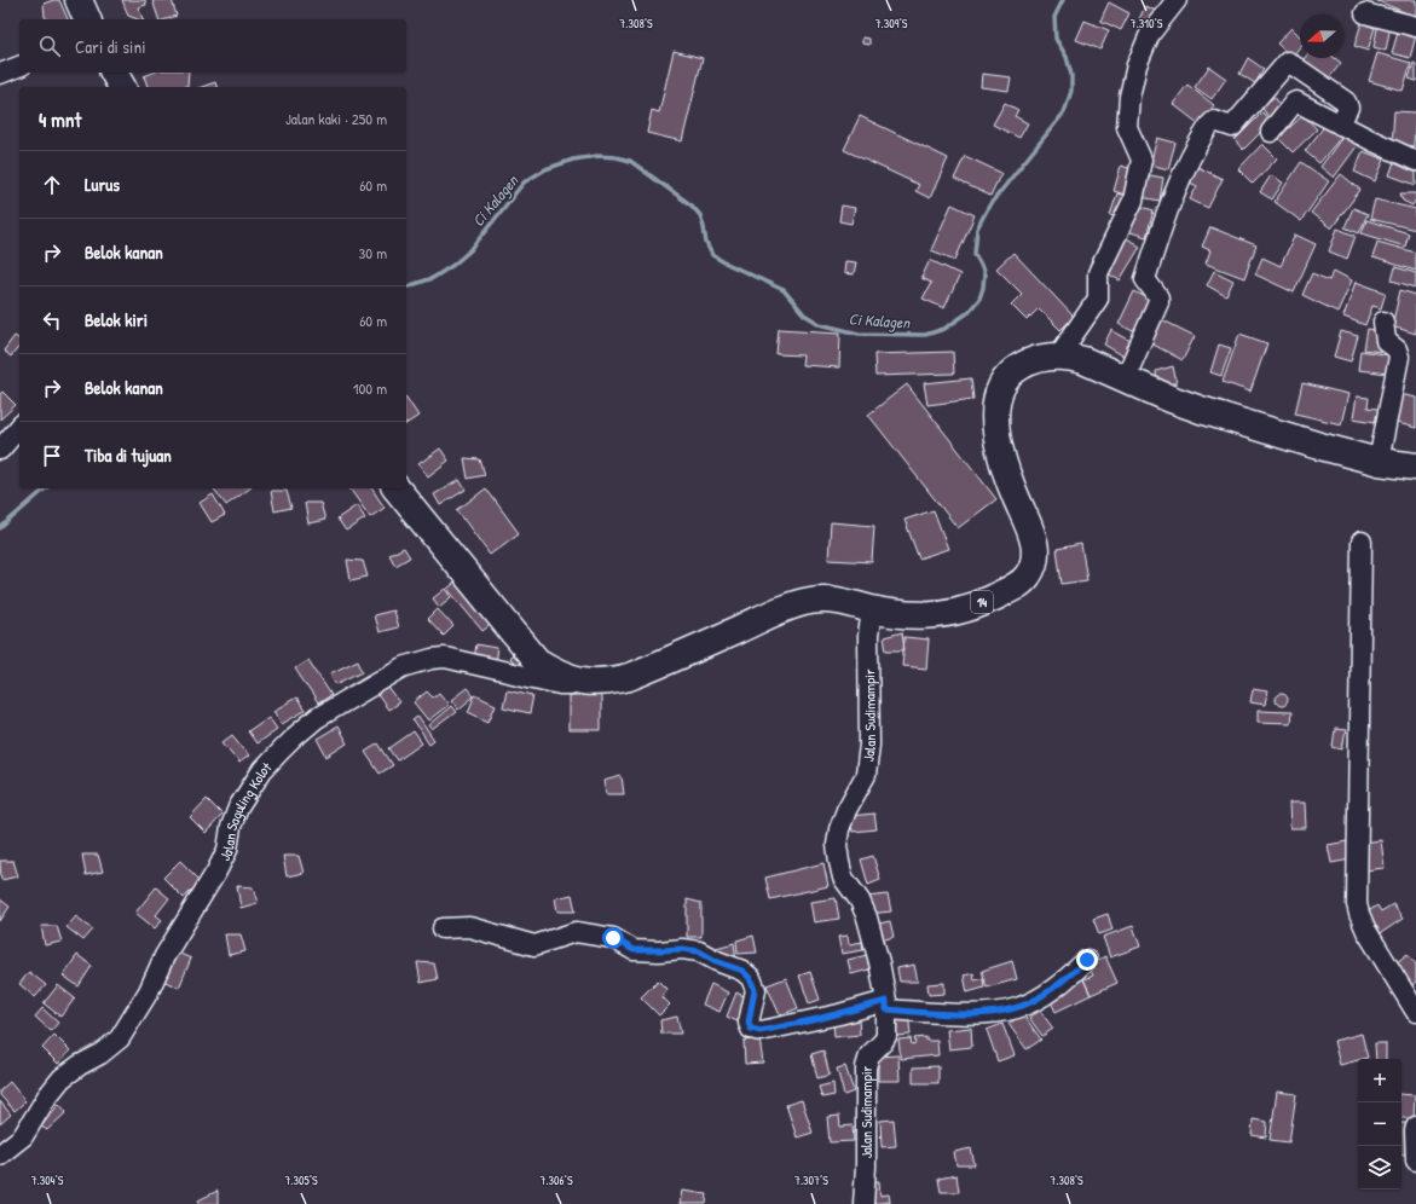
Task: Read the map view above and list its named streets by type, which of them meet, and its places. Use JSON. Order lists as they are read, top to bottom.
{
  "streets": {
    "highway": ["14"],
    "street": ["Jalan Sudimampir", "Jalan Saguling Kolot"]
  },
  "crossings": [
    ["14", "Jalan Sudimampir"],
    ["14", "Jalan Saguling Kolot"]
  ],
  "water": ["Ci Kalagen"],
  "north": "left",
  "page": {
    "search": "Cari di sini",
    "heading": ["4 mnt", "Jalan kaki · 250 m"],
    "list": [
      ["Lurus", "60 m"],
      ["Belok kanan", "30 m"],
      ["Belok kiri", "60 m"],
      ["Belok kanan", "100 m"],
      "Tiba di tujuan"
    ],
    "map_buttons": ["+", "−"]
  },
  "coordinates": [
    "7.308°S",
    "7.309°S",
    "7.310°S",
    "7.304°S",
    "7.305°S",
    "7.306°S",
    "7.307°S"
  ]
}
